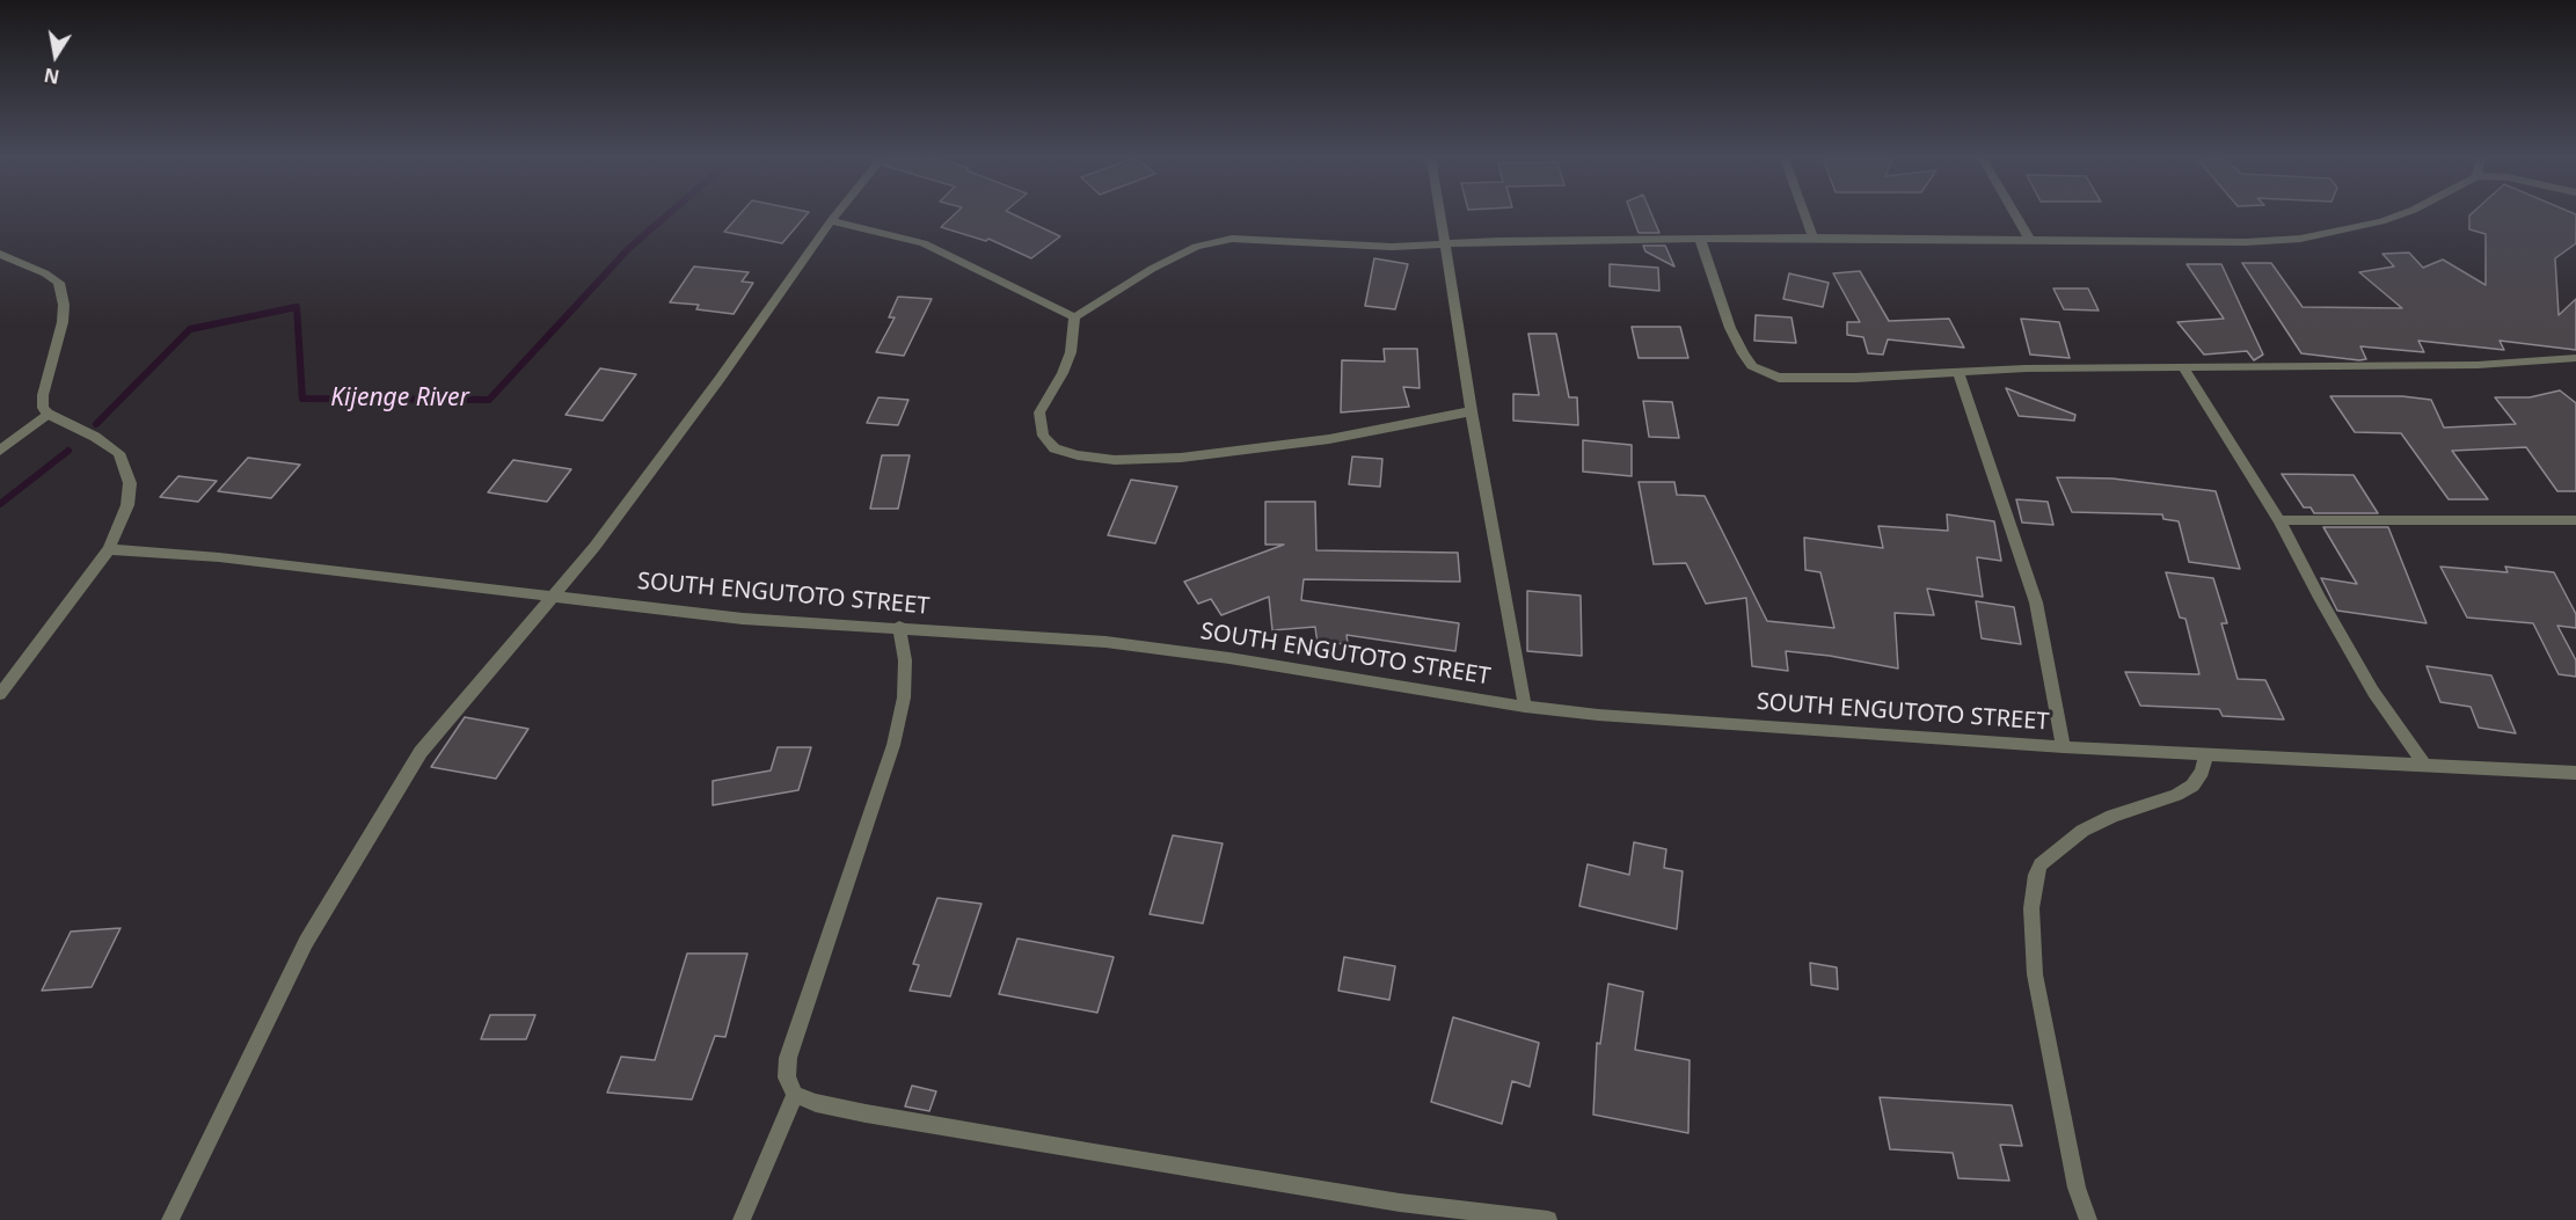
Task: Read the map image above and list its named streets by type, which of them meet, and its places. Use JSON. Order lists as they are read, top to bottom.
{
  "streets": {
    "street": ["SOUTH ENGUTOTO STREET"]
  },
  "water": ["Kijenge River"],
  "north": "bottom"
}
